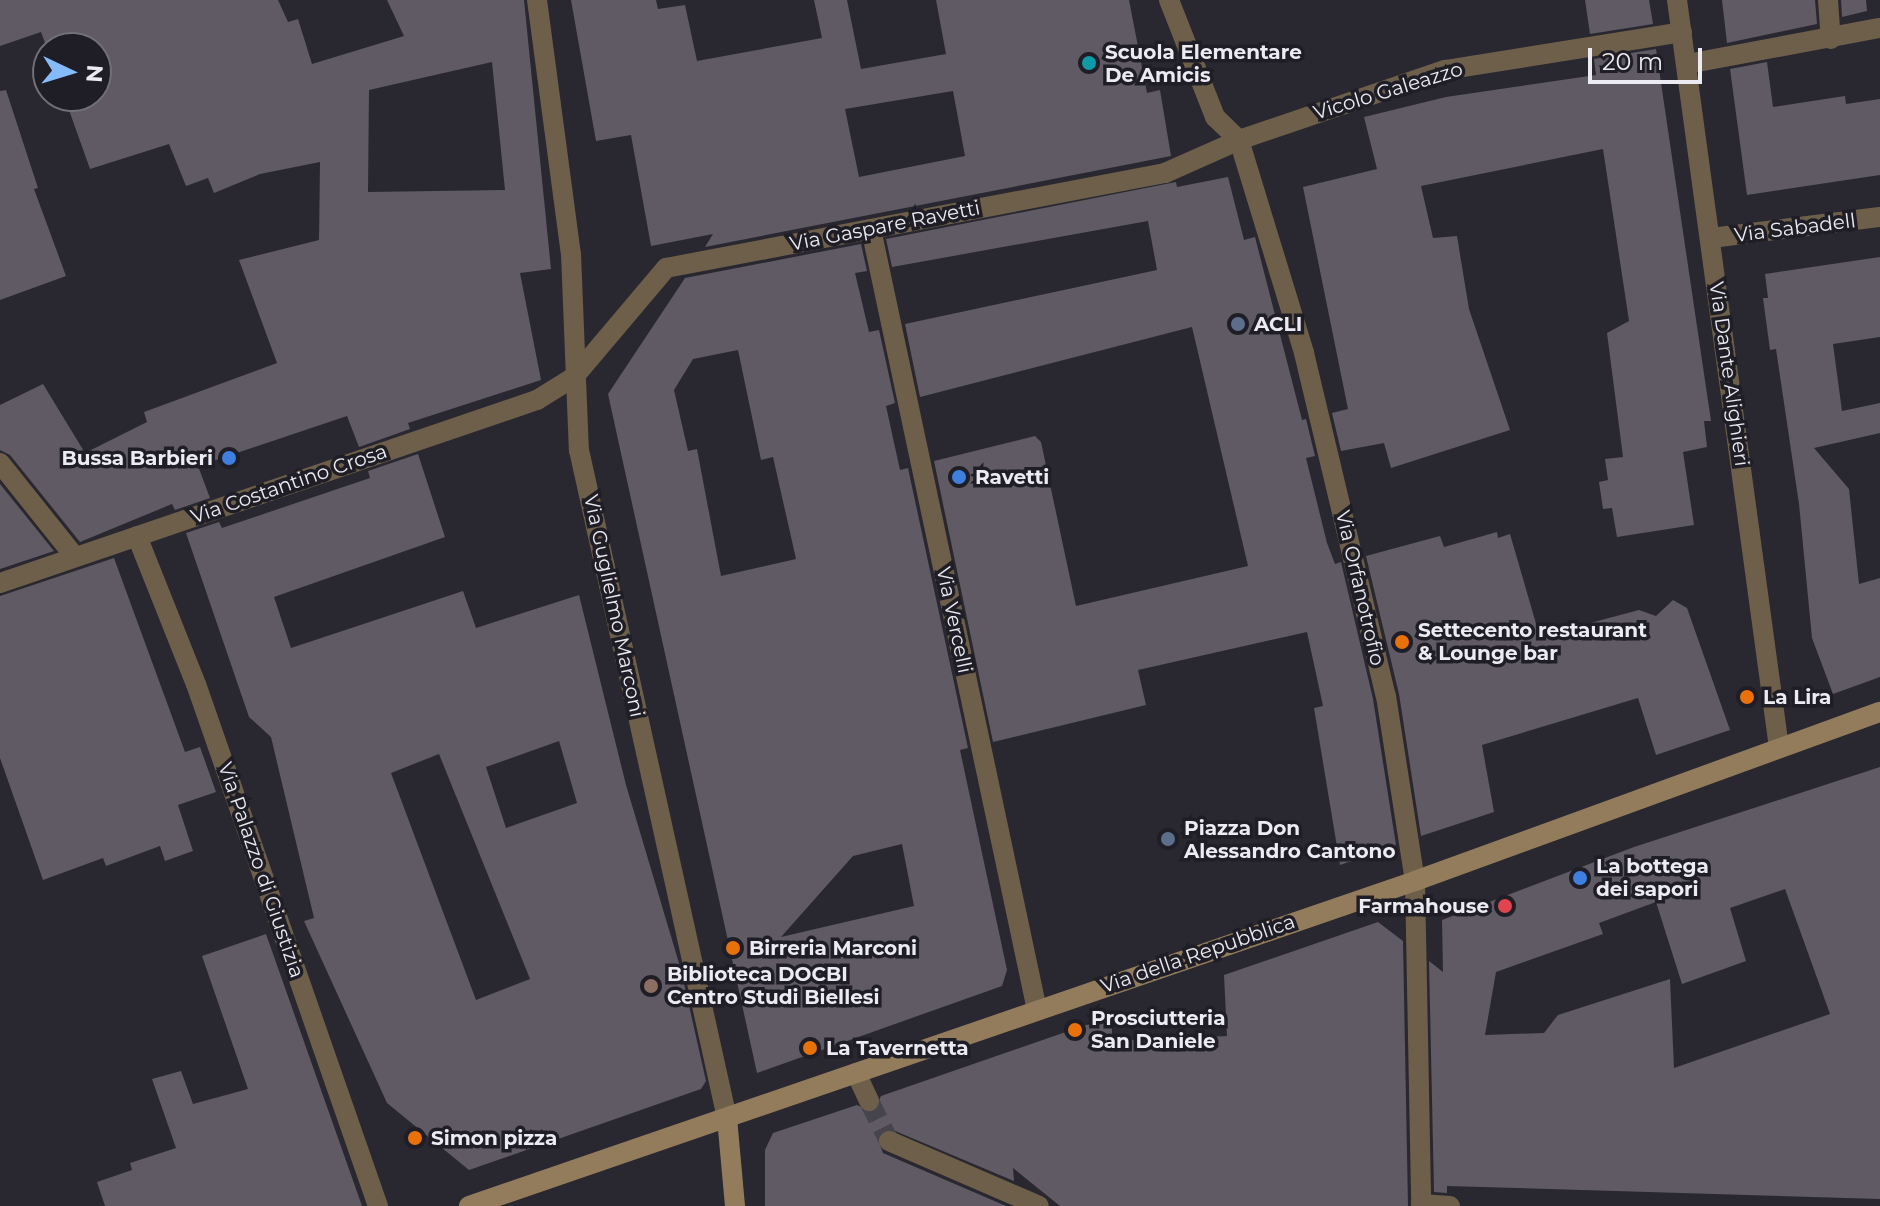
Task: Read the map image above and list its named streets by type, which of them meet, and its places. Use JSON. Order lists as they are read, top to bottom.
{
  "streets": {
    "street": [
      "Vicolo Galeazzo",
      "Via Gaspare Ravetti",
      "Via Sabadell",
      "Via Dante Alighieri",
      "Via Costantino Crosa",
      "Via Orfanotrofio",
      "Via Guglielmo Marconi",
      "Via Vercelli",
      "Via Palazzo di Giustizia",
      "Via della Repubblica"
    ]
  },
  "crossings": [
    ["Vicolo Galeazzo", "Via Gaspare Ravetti"],
    ["Vicolo Galeazzo", "Via Dante Alighieri"],
    ["Vicolo Galeazzo", "Via Orfanotrofio"],
    ["Via Gaspare Ravetti", "Via Costantino Crosa"],
    ["Via Gaspare Ravetti", "Via Orfanotrofio"],
    ["Via Gaspare Ravetti", "Via Guglielmo Marconi"],
    ["Via Gaspare Ravetti", "Via Vercelli"],
    ["Via Sabadell", "Via Dante Alighieri"],
    ["Via Dante Alighieri", "Via della Repubblica"],
    ["Via Costantino Crosa", "Via Guglielmo Marconi"],
    ["Via Costantino Crosa", "Via Palazzo di Giustizia"],
    ["Via Orfanotrofio", "Via della Repubblica"],
    ["Via Guglielmo Marconi", "Via della Repubblica"],
    ["Via Vercelli", "Via della Repubblica"]
  ],
  "places": [
    "Scuola Elementare De Amicis",
    "ACLI",
    "Bussa Barbieri",
    "Ravetti",
    "Settecento restaurant & Lounge bar",
    "La Lira",
    "Piazza Don Alessandro Cantono",
    "La bottega dei sapori",
    "Farmahouse",
    "Birreria Marconi",
    "Biblioteca DOCBI Centro Studi Biellesi",
    "Prosciutteria San Daniele",
    "La Tavernetta",
    "Simon pizza"
  ],
  "scale_bar": "20 m",
  "north": "right"
}
